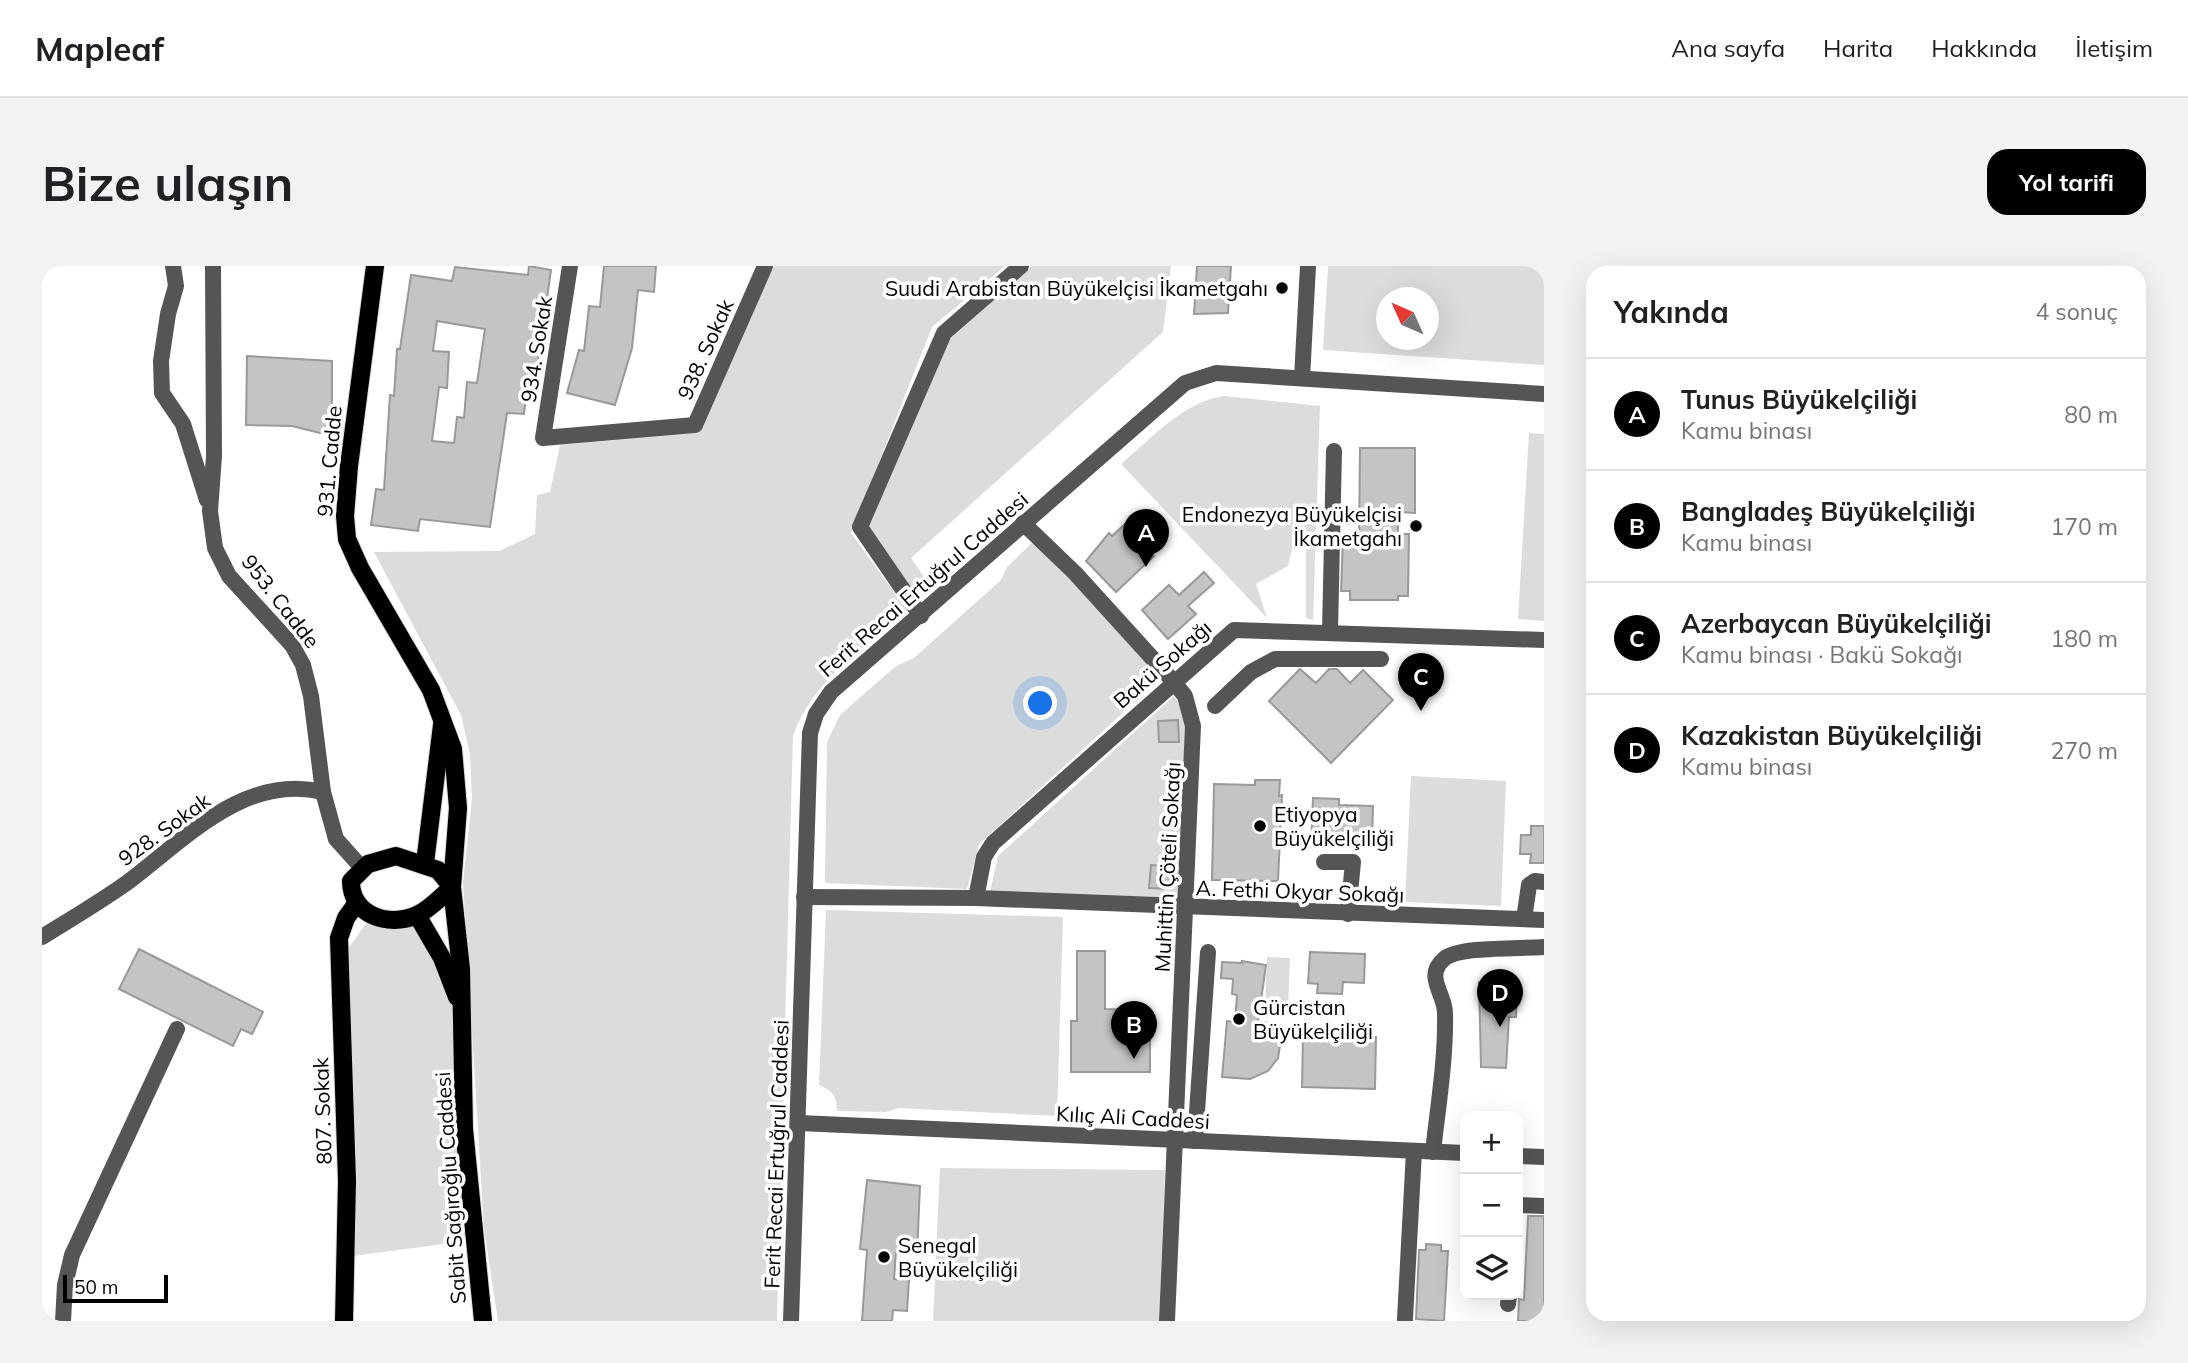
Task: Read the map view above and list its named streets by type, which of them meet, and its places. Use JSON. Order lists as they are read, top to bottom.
{
  "streets": {
    "main road": ["931. Cadde", "807. Sokak", "Sabit Sağıroğlu Caddesi"],
    "street": [
      "934. Sokak",
      "938. Sokak",
      "Ferit Recai Ertuğrul Caddesi",
      "953. Cadde",
      "Bakü Sokağı",
      "928. Sokak",
      "Muhittin Çöteli Sokağı",
      "A. Fethi Okyar Sokağı",
      "Kılıç Ali Caddesi"
    ]
  },
  "crossings": [
    ["934. Sokak", "938. Sokak"],
    ["931. Cadde", "953. Cadde"],
    ["931. Cadde", "807. Sokak"],
    ["931. Cadde", "Sabit Sağıroğlu Caddesi"],
    ["Ferit Recai Ertuğrul Caddesi", "Muhittin Çöteli Sokağı"],
    ["Ferit Recai Ertuğrul Caddesi", "A. Fethi Okyar Sokağı"],
    ["Ferit Recai Ertuğrul Caddesi", "Kılıç Ali Caddesi"],
    ["953. Cadde", "928. Sokak"],
    ["953. Cadde", "807. Sokak"],
    ["953. Cadde", "Sabit Sağıroğlu Caddesi"],
    ["Bakü Sokağı", "Muhittin Çöteli Sokağı"],
    ["Bakü Sokağı", "A. Fethi Okyar Sokağı"],
    ["Muhittin Çöteli Sokağı", "A. Fethi Okyar Sokağı"],
    ["Muhittin Çöteli Sokağı", "Kılıç Ali Caddesi"],
    ["807. Sokak", "Sabit Sağıroğlu Caddesi"]
  ],
  "places": [
    "Suudi Arabistan Büyükelçisi İkametgahı",
    "Endonezya Büyükelçisi İkametgahı",
    "Etiyopya Büyükelçiliği",
    "Gürcistan Büyükelçiliği",
    "Senegal Büyükelçiliği"
  ],
  "scale_bar": "50 m",
  "north": "top left",
  "page": {
    "header": "Mapleaf",
    "nav": [
      "Ana sayfa",
      "Harita",
      "Hakkında",
      "İletişim"
    ],
    "buttons": "Yol tarifi",
    "title": "Bize ulaşın",
    "heading": ["Yakında", "4 sonuç"],
    "list": [
      {
        "mark": "A",
        "name": "Tunus Büyükelçiliği",
        "note": "Kamu binası",
        "value": "80 m"
      },
      {
        "mark": "B",
        "name": "Bangladeş Büyükelçiliği",
        "note": "Kamu binası",
        "value": "170 m"
      },
      {
        "mark": "C",
        "name": "Azerbaycan Büyükelçiliği",
        "note": "Kamu binası · Bakü Sokağı",
        "value": "180 m"
      },
      {
        "mark": "D",
        "name": "Kazakistan Büyükelçiliği",
        "note": "Kamu binası",
        "value": "270 m"
      }
    ],
    "pins": [
      "A",
      "C",
      "D",
      "B"
    ],
    "map_buttons": ["+", "−"],
    "scale": "50 m"
  }
}
